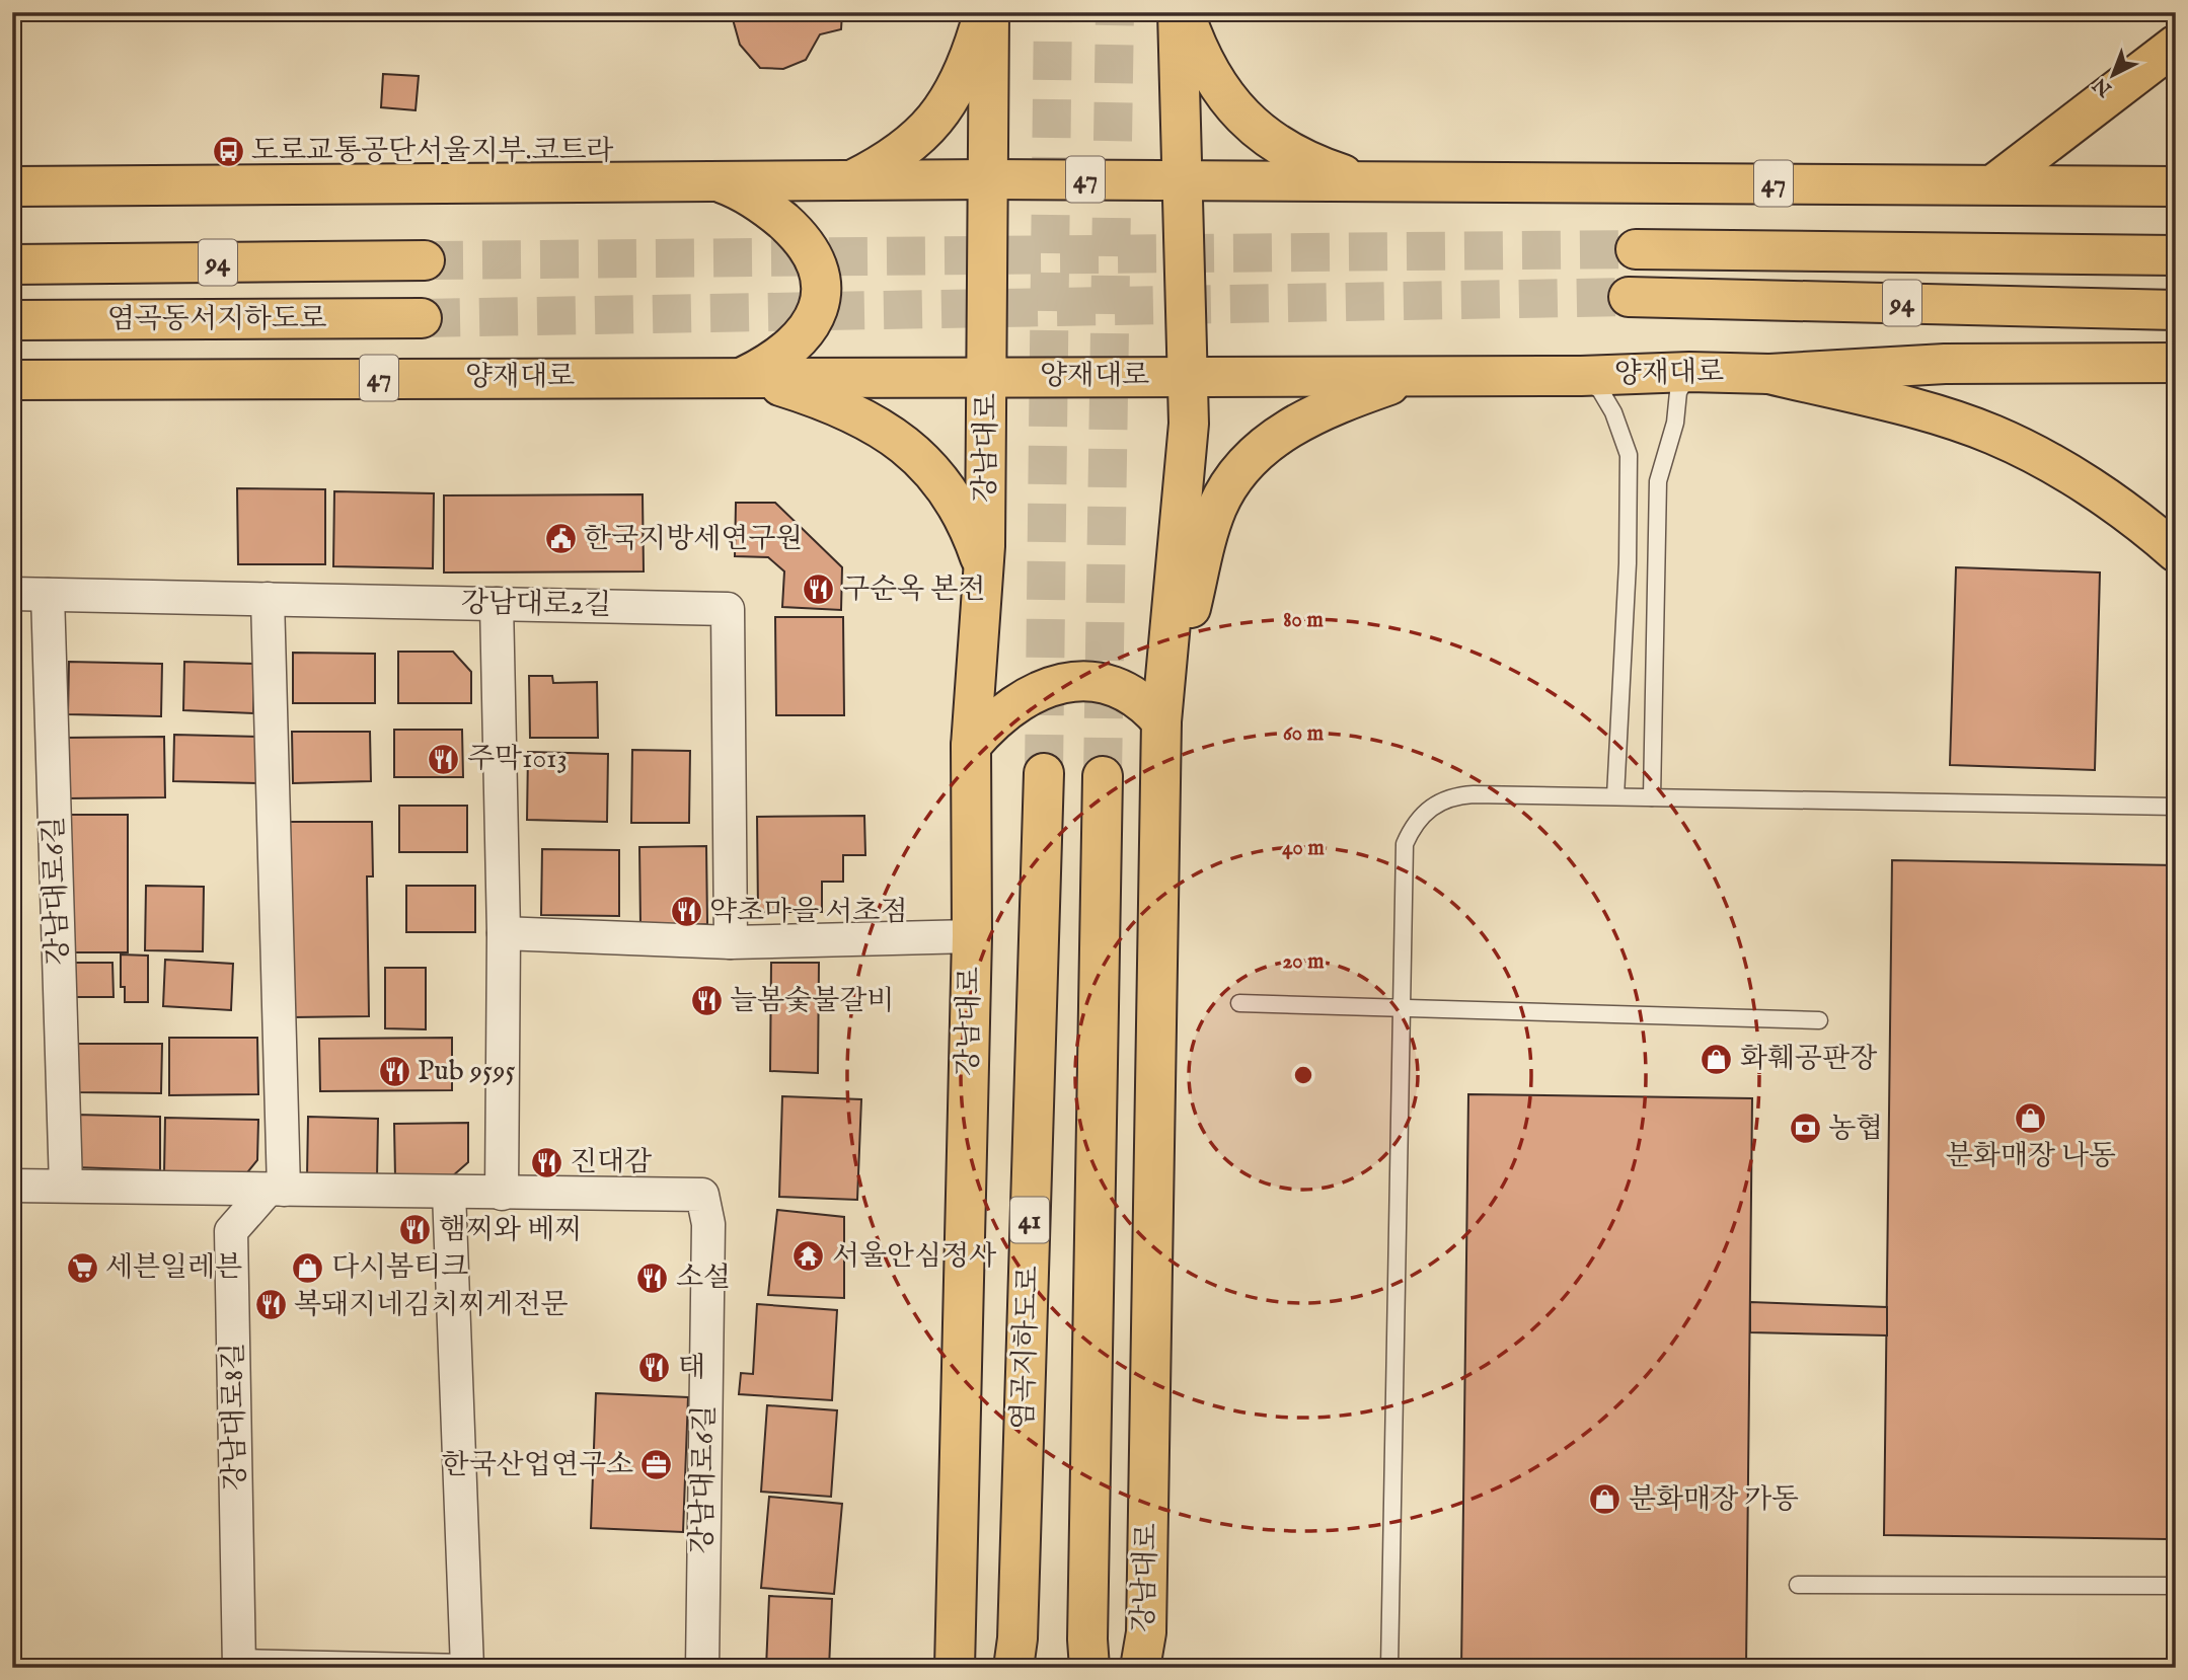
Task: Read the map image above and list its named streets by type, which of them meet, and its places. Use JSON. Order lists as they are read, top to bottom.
{
  "streets": {
    "main road": [
      "47",
      "94",
      "염곡동서지하도로",
      "양재대로",
      "강남대로",
      "41",
      "염곡지하도로"
    ],
    "street": ["강남대로2길", "강남대로6길", "강남대로8길"]
  },
  "crossings": [
    ["47", "강남대로"],
    ["양재대로", "강남대로"],
    ["강남대로2길", "강남대로6길"],
    ["강남대로6길", "강남대로8길"]
  ],
  "places": {
    "bus stop": ["도로교통공단서울지부.코트라"],
    "public building": ["한국지방세연구원"],
    "restaurant": [
      "구순옥 본전",
      "주막1013",
      "약초마을 서초점",
      "늘봄숯불갈비",
      "Pub 9595",
      "진대감",
      "햄찌와 베찌",
      "소설",
      "복돼지네김치찌게전문",
      "태"
    ],
    "shop": [
      "화훼공판장",
      "분화매장 나동",
      "다시봄티크",
      "분화매장 가동"
    ],
    "bank": ["농협"],
    "temple": ["서울안심정사"],
    "supermarket": ["세븐일레븐"],
    "office": ["한국산업연구소"]
  },
  "north": "bottom left",
  "rings": [
    "80 m",
    "60 m",
    "40 m",
    "20 m"
  ]
}
